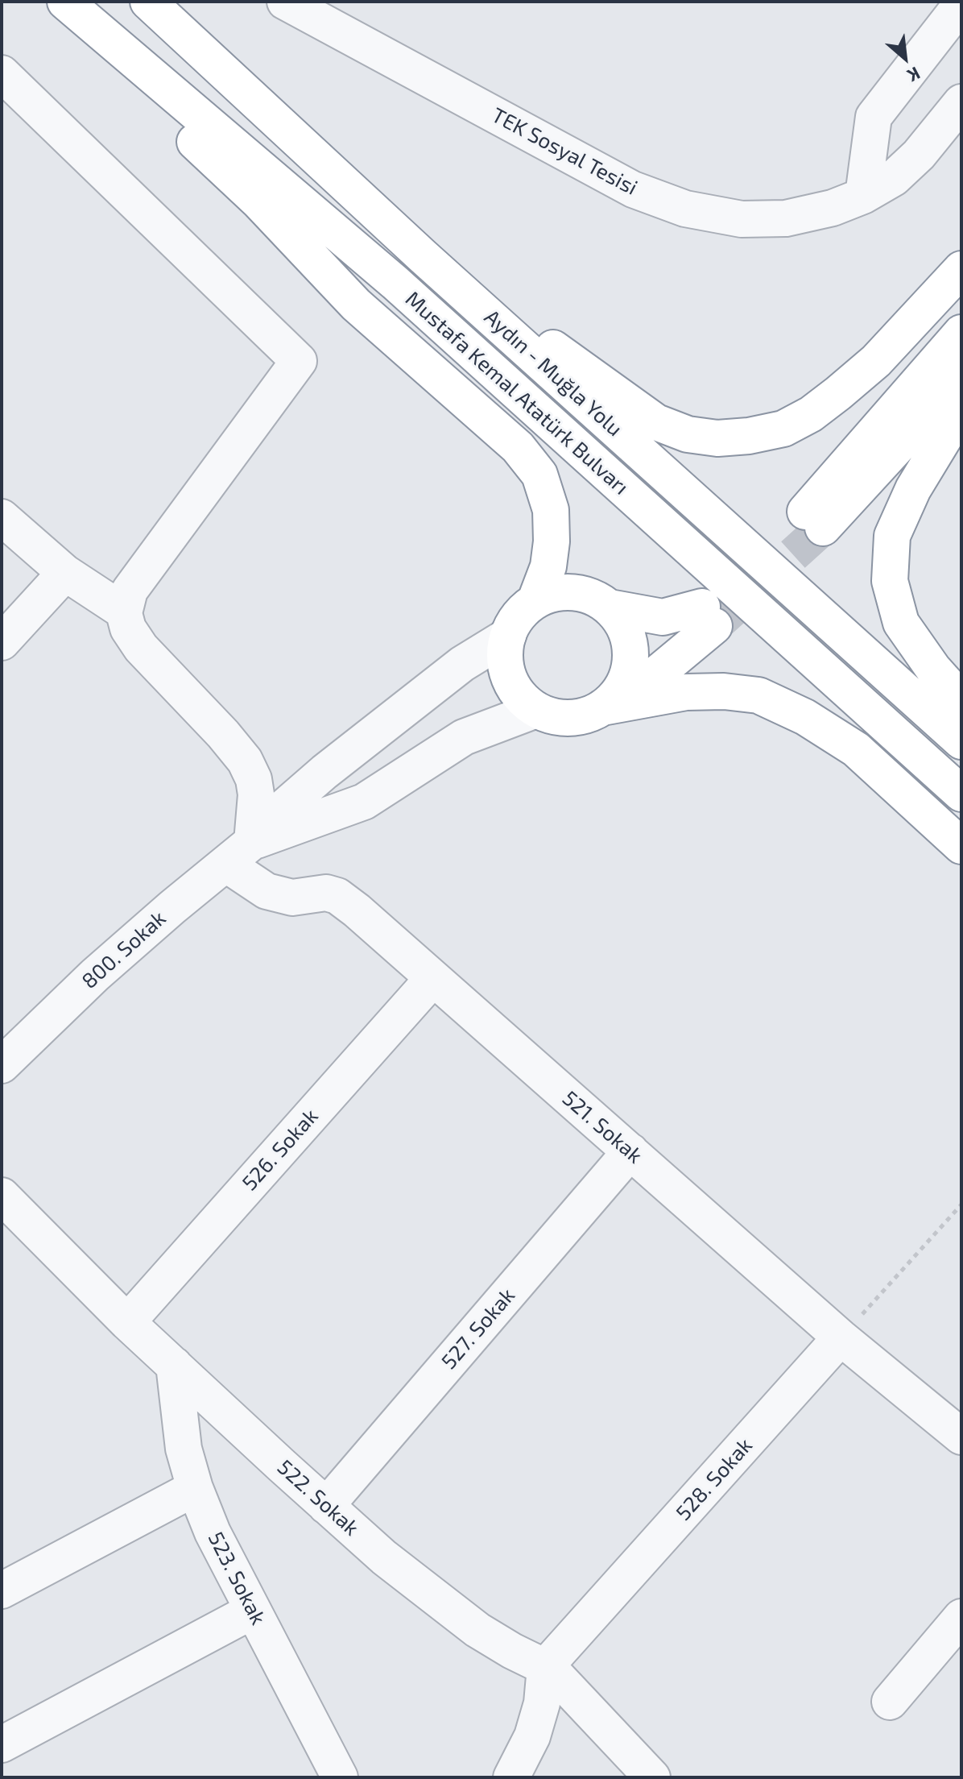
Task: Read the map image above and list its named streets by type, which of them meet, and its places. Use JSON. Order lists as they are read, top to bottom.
{
  "streets": {
    "highway": ["Aydın - Muğla Yolu", "Mustafa Kemal Atatürk Bulvarı"],
    "street": [
      "TEK Sosyal Tesisi",
      "800. Sokak",
      "521. Sokak",
      "526. Sokak",
      "527. Sokak",
      "528. Sokak",
      "522. Sokak",
      "523. Sokak"
    ]
  },
  "crossings": [
    ["800. Sokak", "521. Sokak"],
    ["521. Sokak", "526. Sokak"],
    ["521. Sokak", "527. Sokak"],
    ["521. Sokak", "528. Sokak"],
    ["526. Sokak", "522. Sokak"],
    ["527. Sokak", "522. Sokak"],
    ["528. Sokak", "522. Sokak"],
    ["522. Sokak", "523. Sokak"]
  ],
  "north": "bottom right"
}
